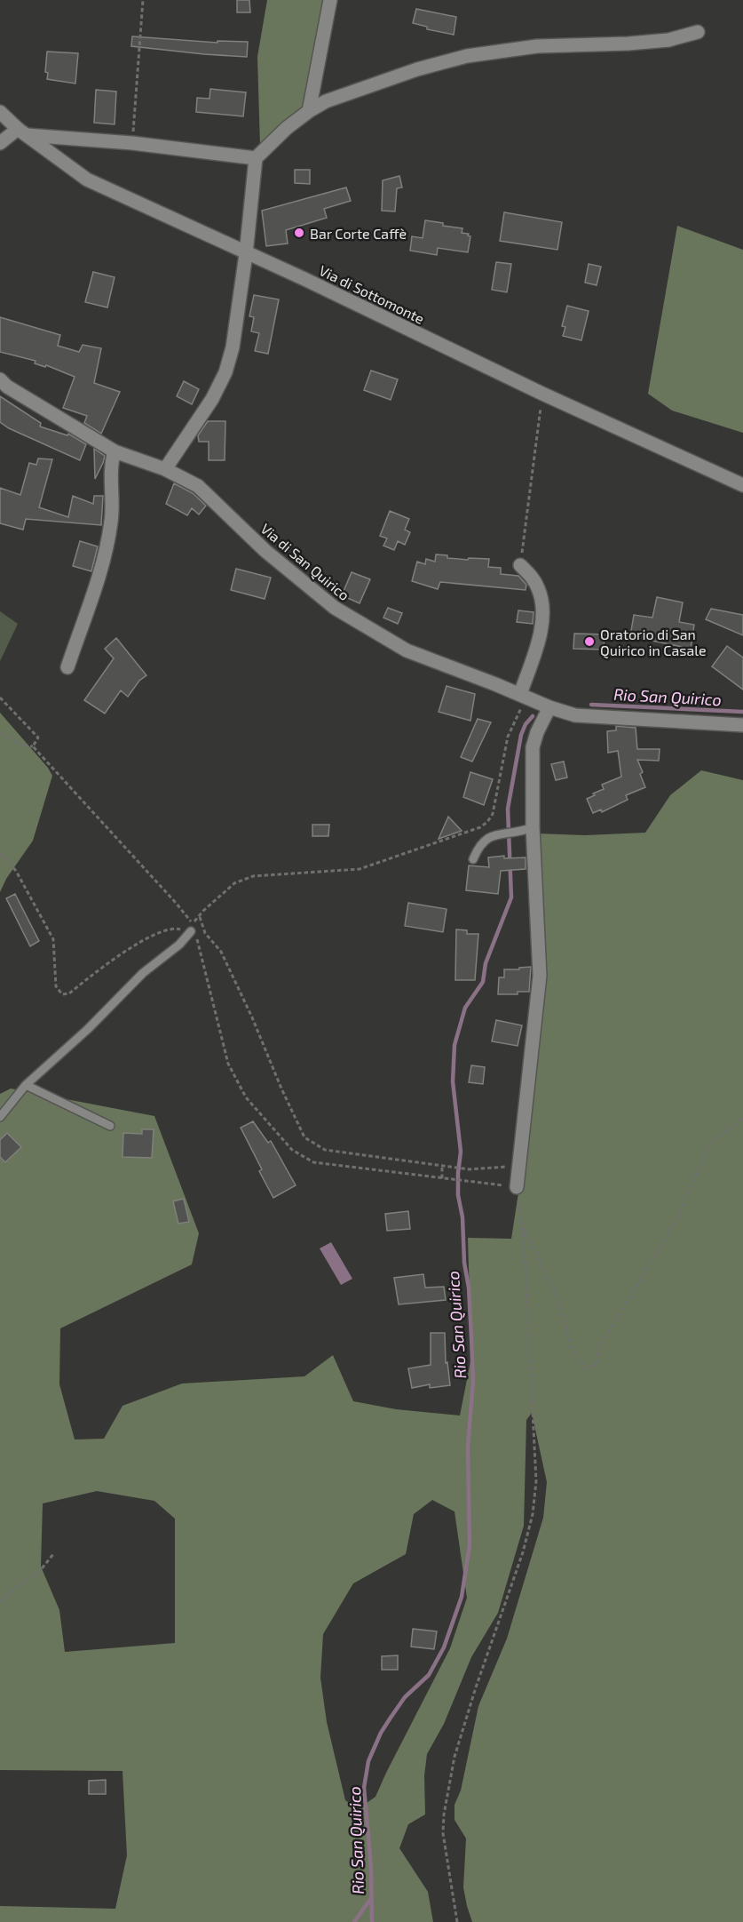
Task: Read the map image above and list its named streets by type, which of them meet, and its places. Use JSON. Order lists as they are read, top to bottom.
{
  "streets": {
    "street": ["Via di Sottomonte", "Via di San Quirico"]
  },
  "water": ["Rio San Quirico"],
  "places": ["Bar Corte Caffè", "Oratorio di San Quirico in Casale"]
}
